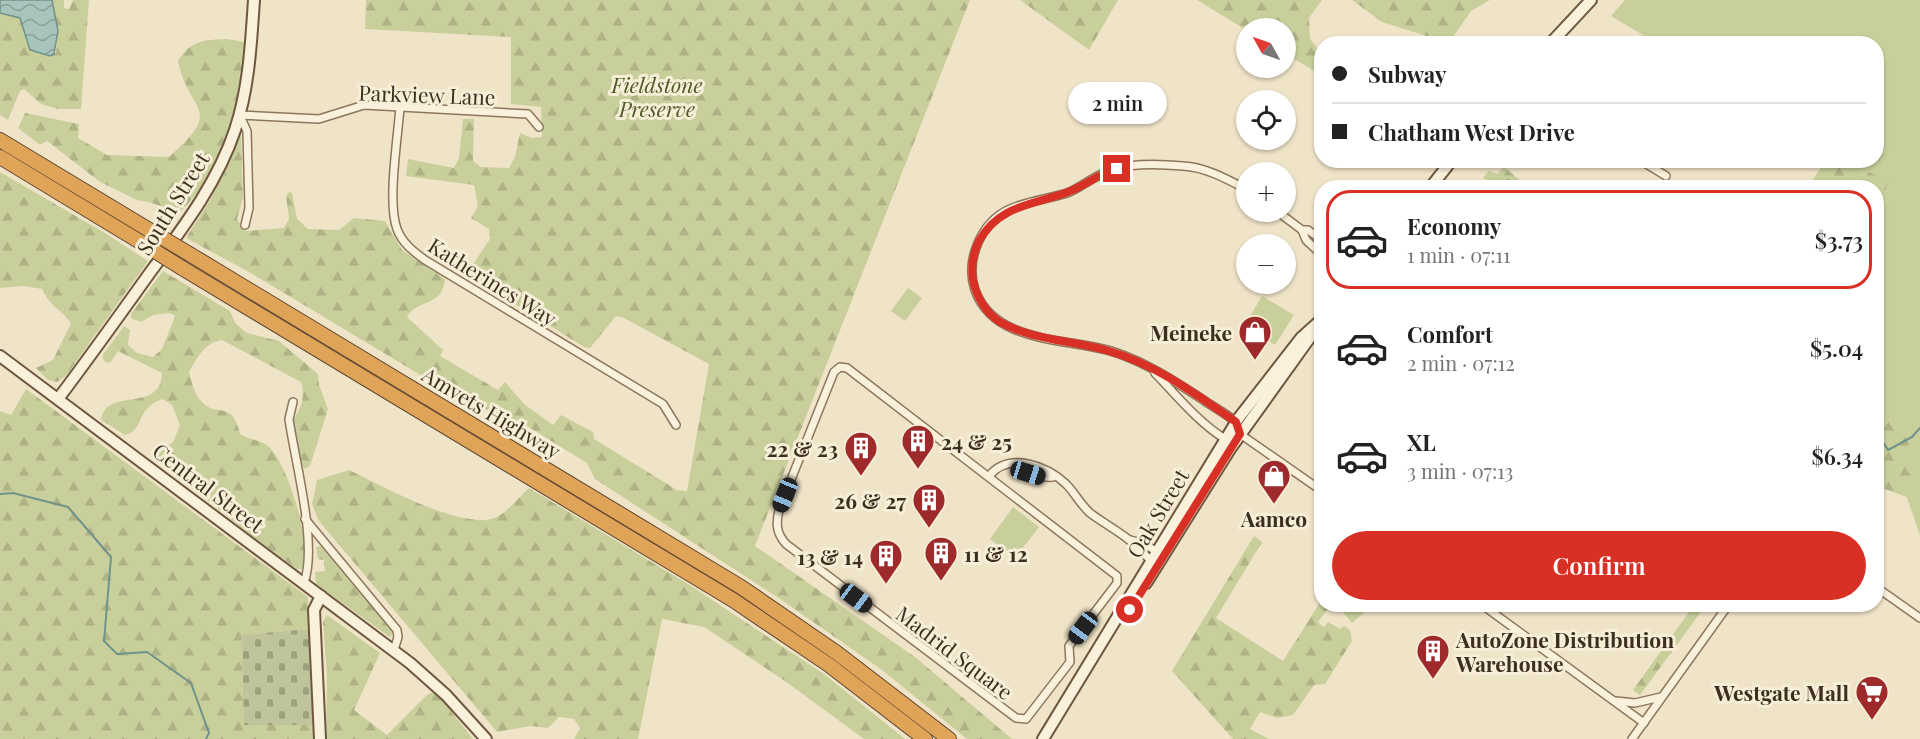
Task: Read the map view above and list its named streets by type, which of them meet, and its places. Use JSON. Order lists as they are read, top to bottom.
{
  "streets": {
    "highway": ["Amvets Highway"],
    "street": [
      "Parkview Lane",
      "South Street",
      "Katherines Way",
      "Central Street",
      "Oak Street",
      "Madrid Square"
    ]
  },
  "crossings": [
    ["Parkview Lane", "South Street"],
    ["Parkview Lane", "Katherines Way"],
    ["South Street", "Central Street"]
  ],
  "parks": ["Fieldstone Preserve"],
  "places": {
    "shop": ["Meineke", "Aamco"],
    "building": [
      "24 & 25",
      "22 & 23",
      "26 & 27",
      "11 & 12",
      "13 & 14",
      "AutoZone Distribution Warehouse"
    ],
    "supermarket": ["Westgate Mall"]
  },
  "north": "top left",
  "page": {
    "map_buttons": ["+", "−"],
    "banner": ["Subway", "Chatham West Drive"],
    "bubble": "2 min",
    "list": [
      {
        "name": "Economy",
        "note": "1 min · 07:11",
        "value": "$3.73"
      },
      {
        "name": "Comfort",
        "note": "2 min · 07:12",
        "value": "$5.04"
      },
      {
        "name": "XL",
        "note": "3 min · 07:13",
        "value": "$6.34"
      }
    ],
    "buttons": "Confirm"
  }
}
